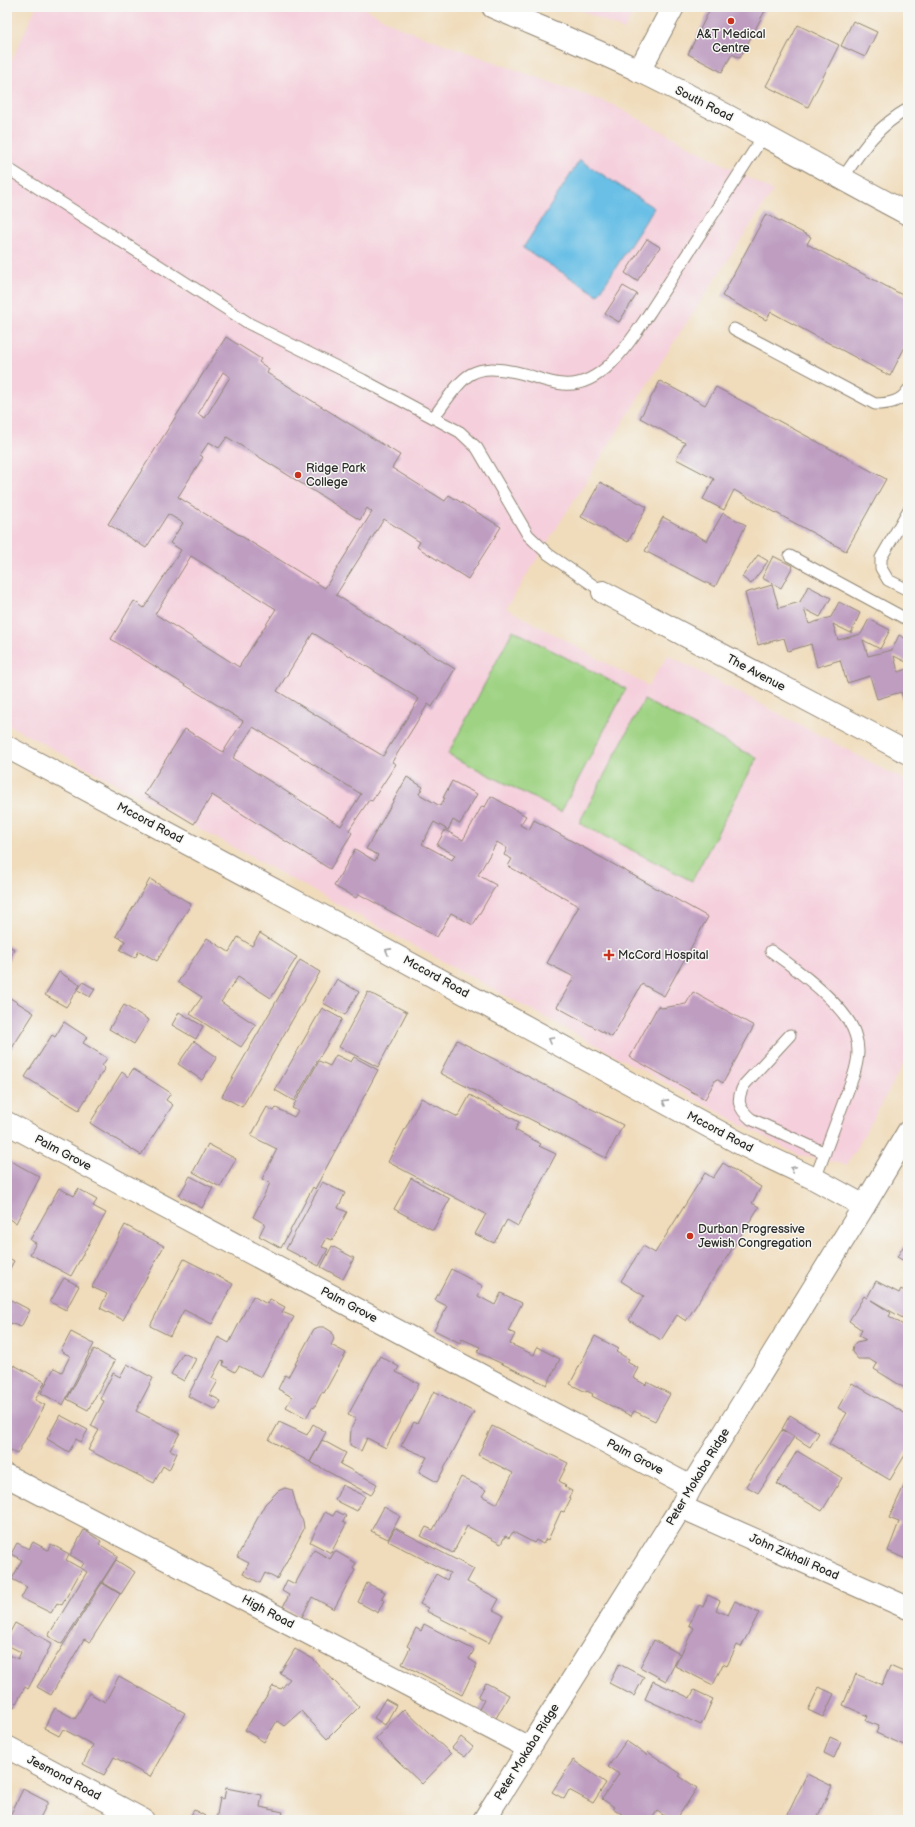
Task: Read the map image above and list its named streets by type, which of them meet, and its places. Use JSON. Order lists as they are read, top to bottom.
{
  "streets": {
    "street": [
      "South Road",
      "The Avenue",
      "Mccord Road",
      "Palm Grove",
      "Peter Mokaba Ridge",
      "John Zikhali Road",
      "High Road",
      "Jesmond Road"
    ]
  },
  "crossings": [
    ["Mccord Road", "Peter Mokaba Ridge"],
    ["Palm Grove", "Peter Mokaba Ridge"],
    ["Peter Mokaba Ridge", "John Zikhali Road"],
    ["Peter Mokaba Ridge", "High Road"]
  ],
  "one_way": ["Mccord Road"],
  "places": {
    "other": ["A&T Medical Centre", "Ridge Park College", "Durban Progressive Jewish Congregation"],
    "health": ["McCord Hospital"]
  }
}
